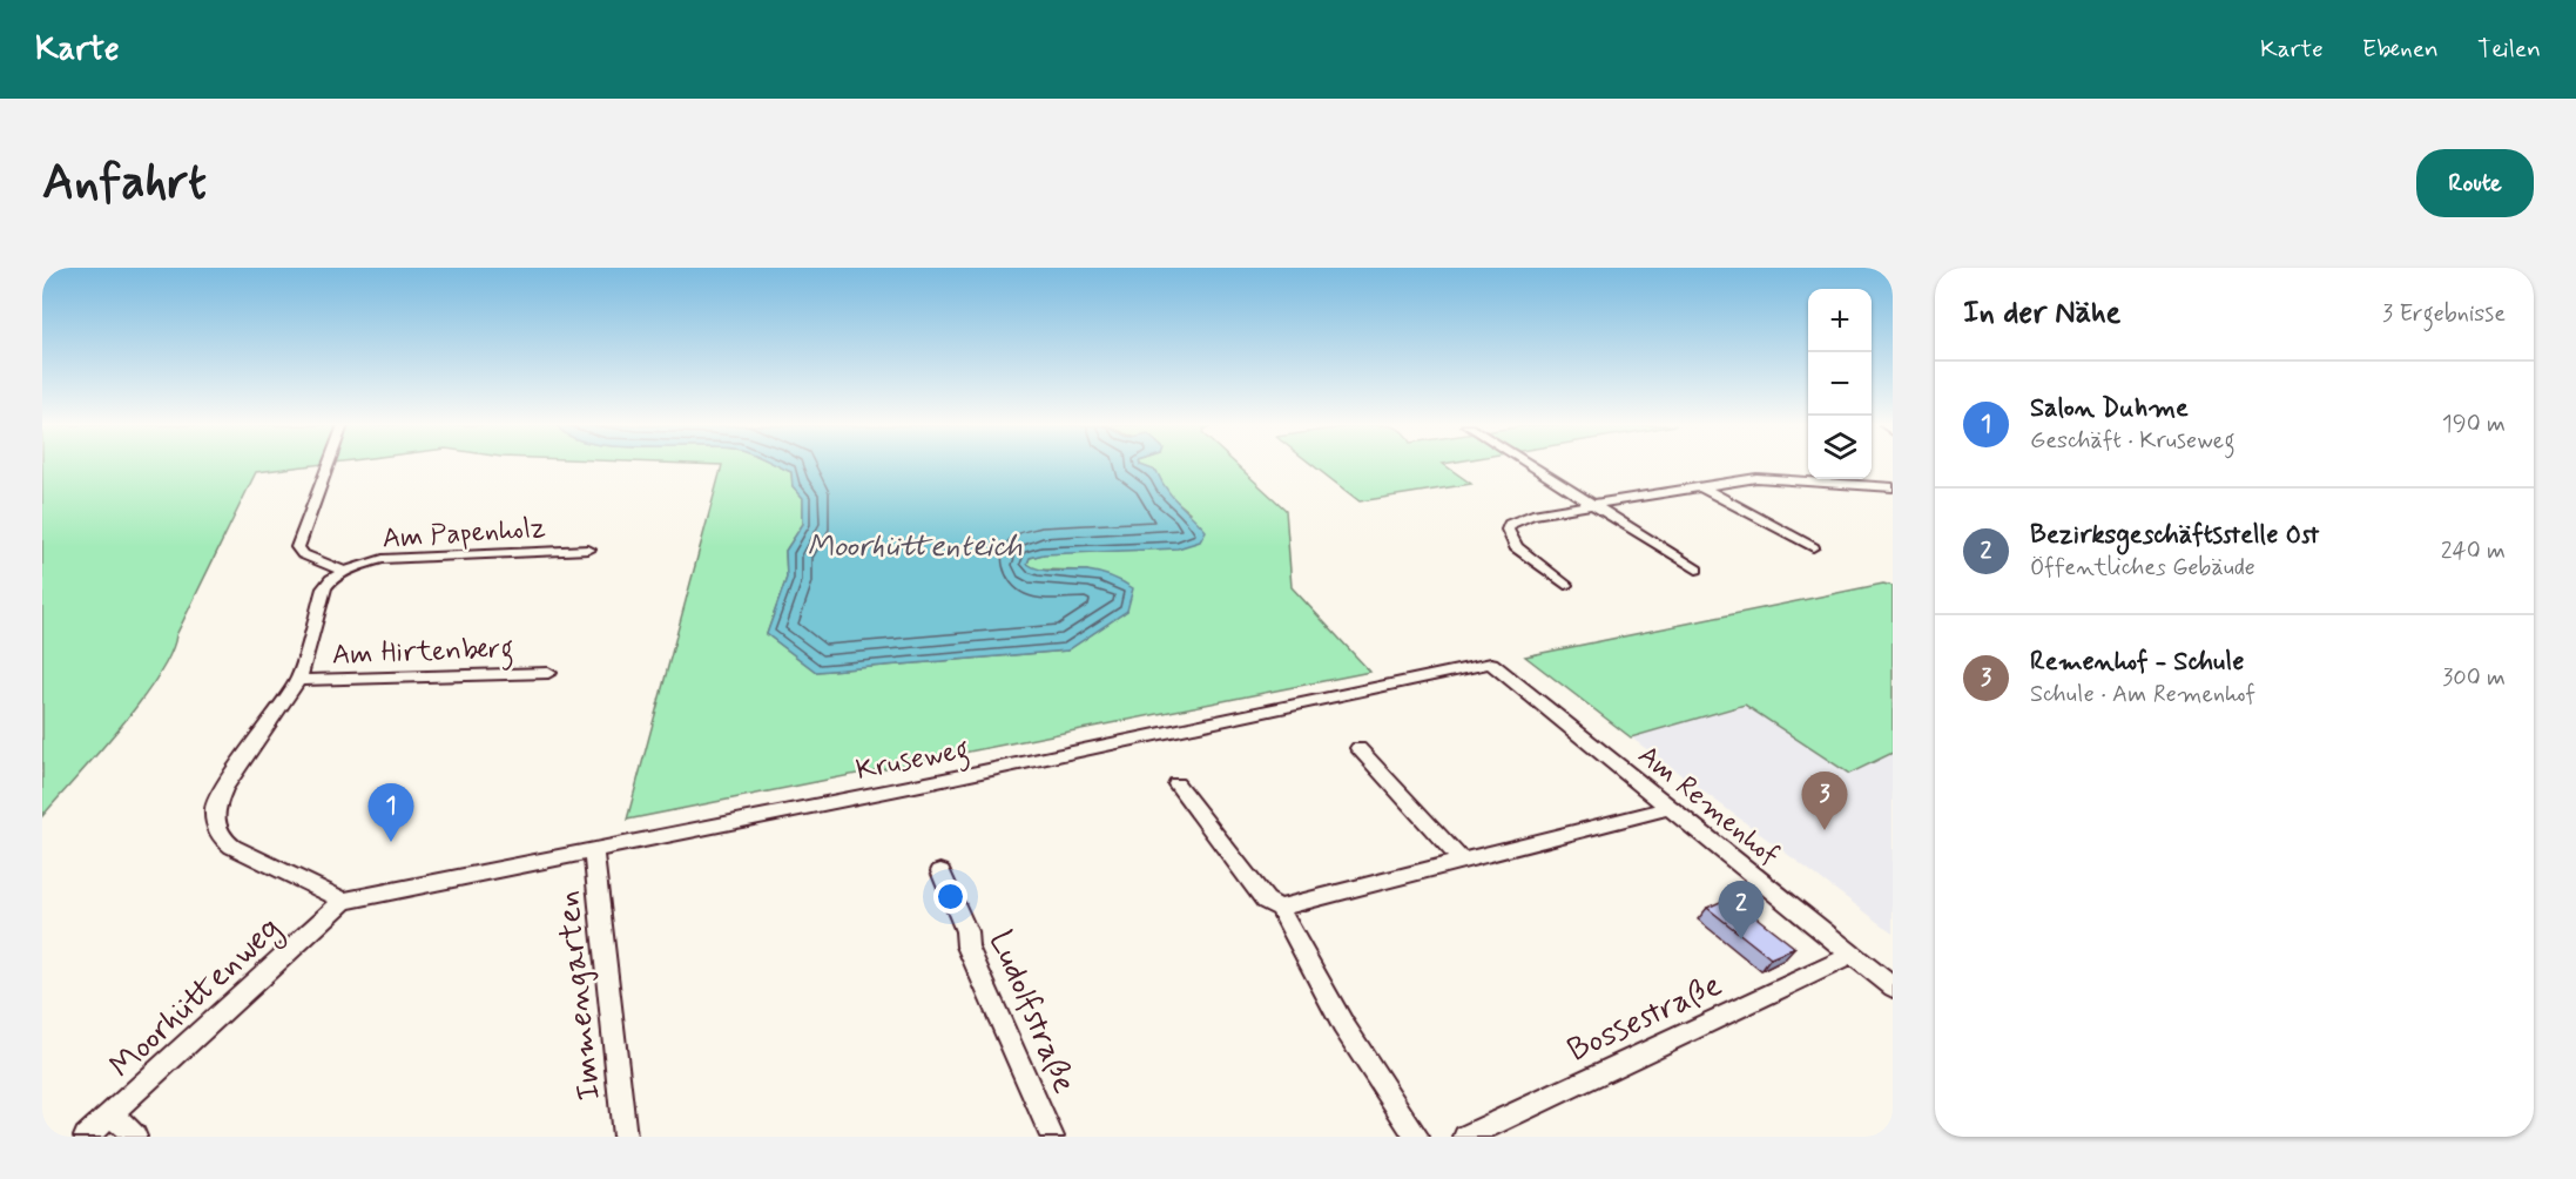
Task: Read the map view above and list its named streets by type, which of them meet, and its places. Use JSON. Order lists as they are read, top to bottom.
{
  "streets": {
    "street": [
      "Am Papenholz",
      "Am Hirtenberg",
      "Kruseweg",
      "Am Remenhof",
      "Moorhüttenweg",
      "Immengarten",
      "Ludolfstraße",
      "Bossestraße"
    ]
  },
  "crossings": [
    ["Kruseweg", "Am Remenhof"],
    ["Kruseweg", "Moorhüttenweg"],
    ["Kruseweg", "Immengarten"],
    ["Am Remenhof", "Bossestraße"]
  ],
  "water": ["Moorhüttenteich"],
  "page": {
    "header": "Karte",
    "nav": ["Karte", "Ebenen", "Teilen"],
    "buttons": "Route",
    "title": "Anfahrt",
    "heading": ["In der Nähe", "3 Ergebnisse"],
    "map_buttons": ["+", "−"],
    "list": [
      {
        "mark": "1",
        "name": "Salon Duhme",
        "note": "Geschäft · Kruseweg",
        "value": "190 m"
      },
      {
        "mark": "2",
        "name": "Bezirksgeschäftsstelle Ost",
        "note": "Öffentliches Gebäude",
        "value": "240 m"
      },
      {
        "mark": "3",
        "name": "Remenhof - Schule",
        "note": "Schule · Am Remenhof",
        "value": "300 m"
      }
    ],
    "pins": ["3", "1", "2"]
  }
}
